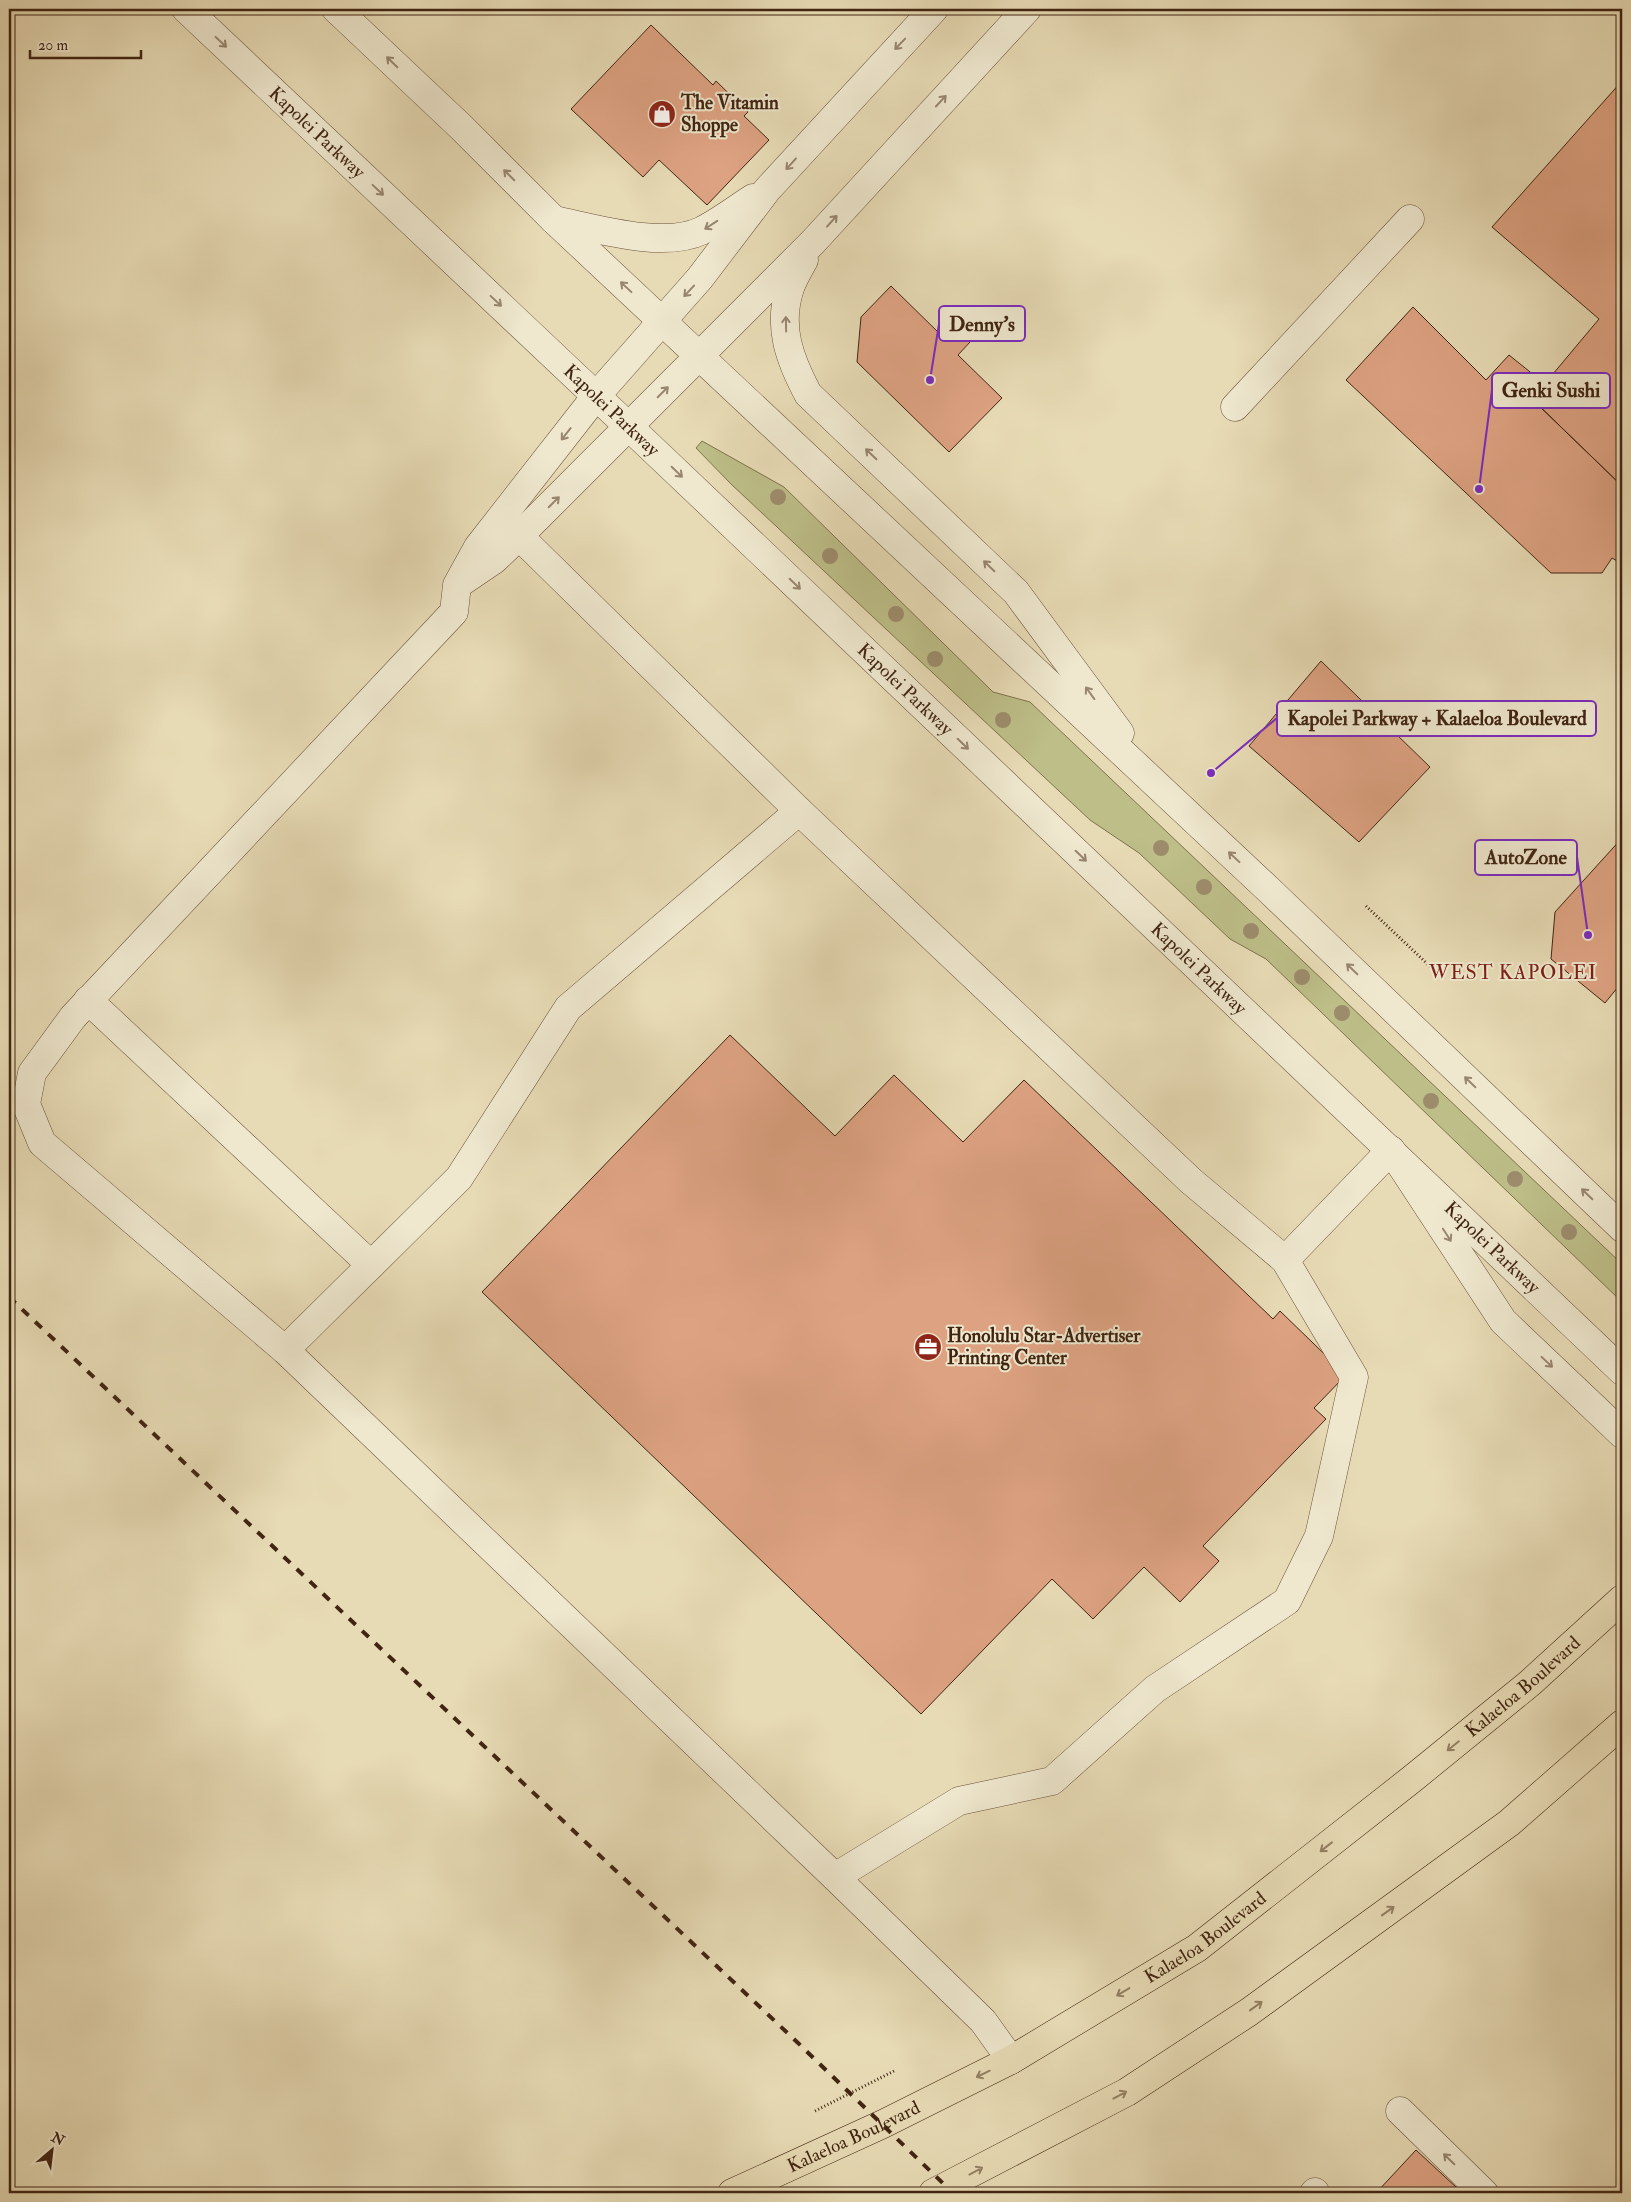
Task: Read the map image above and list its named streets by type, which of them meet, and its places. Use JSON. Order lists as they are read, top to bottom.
{
  "streets": {
    "main road": ["Kalaeloa Boulevard"],
    "street": ["Kapolei Parkway"]
  },
  "districts": ["WEST KAPOLEI"],
  "places": {
    "shop": ["The Vitamin Shoppe"],
    "other": [
      "Denny's",
      "Genki Sushi",
      "Kapolei Parkway + Kalaeloa Boulevard",
      "AutoZone"
    ],
    "office": ["Honolulu Star-Advertiser Printing Center"]
  },
  "scale_bar": "20 m",
  "north": "top right"
}
